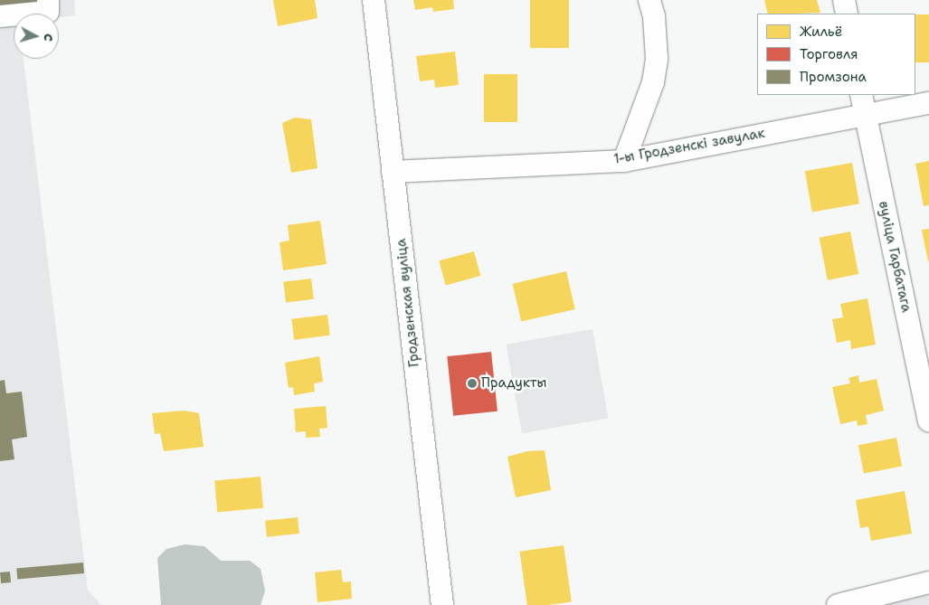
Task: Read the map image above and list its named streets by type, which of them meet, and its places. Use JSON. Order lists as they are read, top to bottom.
{
  "streets": {
    "street": ["1-ы Гродзенскі завулак", "вуліца Гарбатага", "Гродзенская вуліца"]
  },
  "crossings": [
    ["1-ы Гродзенскі завулак", "вуліца Гарбатага"],
    ["1-ы Гродзенскі завулак", "Гродзенская вуліца"]
  ],
  "places": ["Прадукты"],
  "legend": ["Жильё", "Торговля", "Промзона"],
  "north": "right"
}
